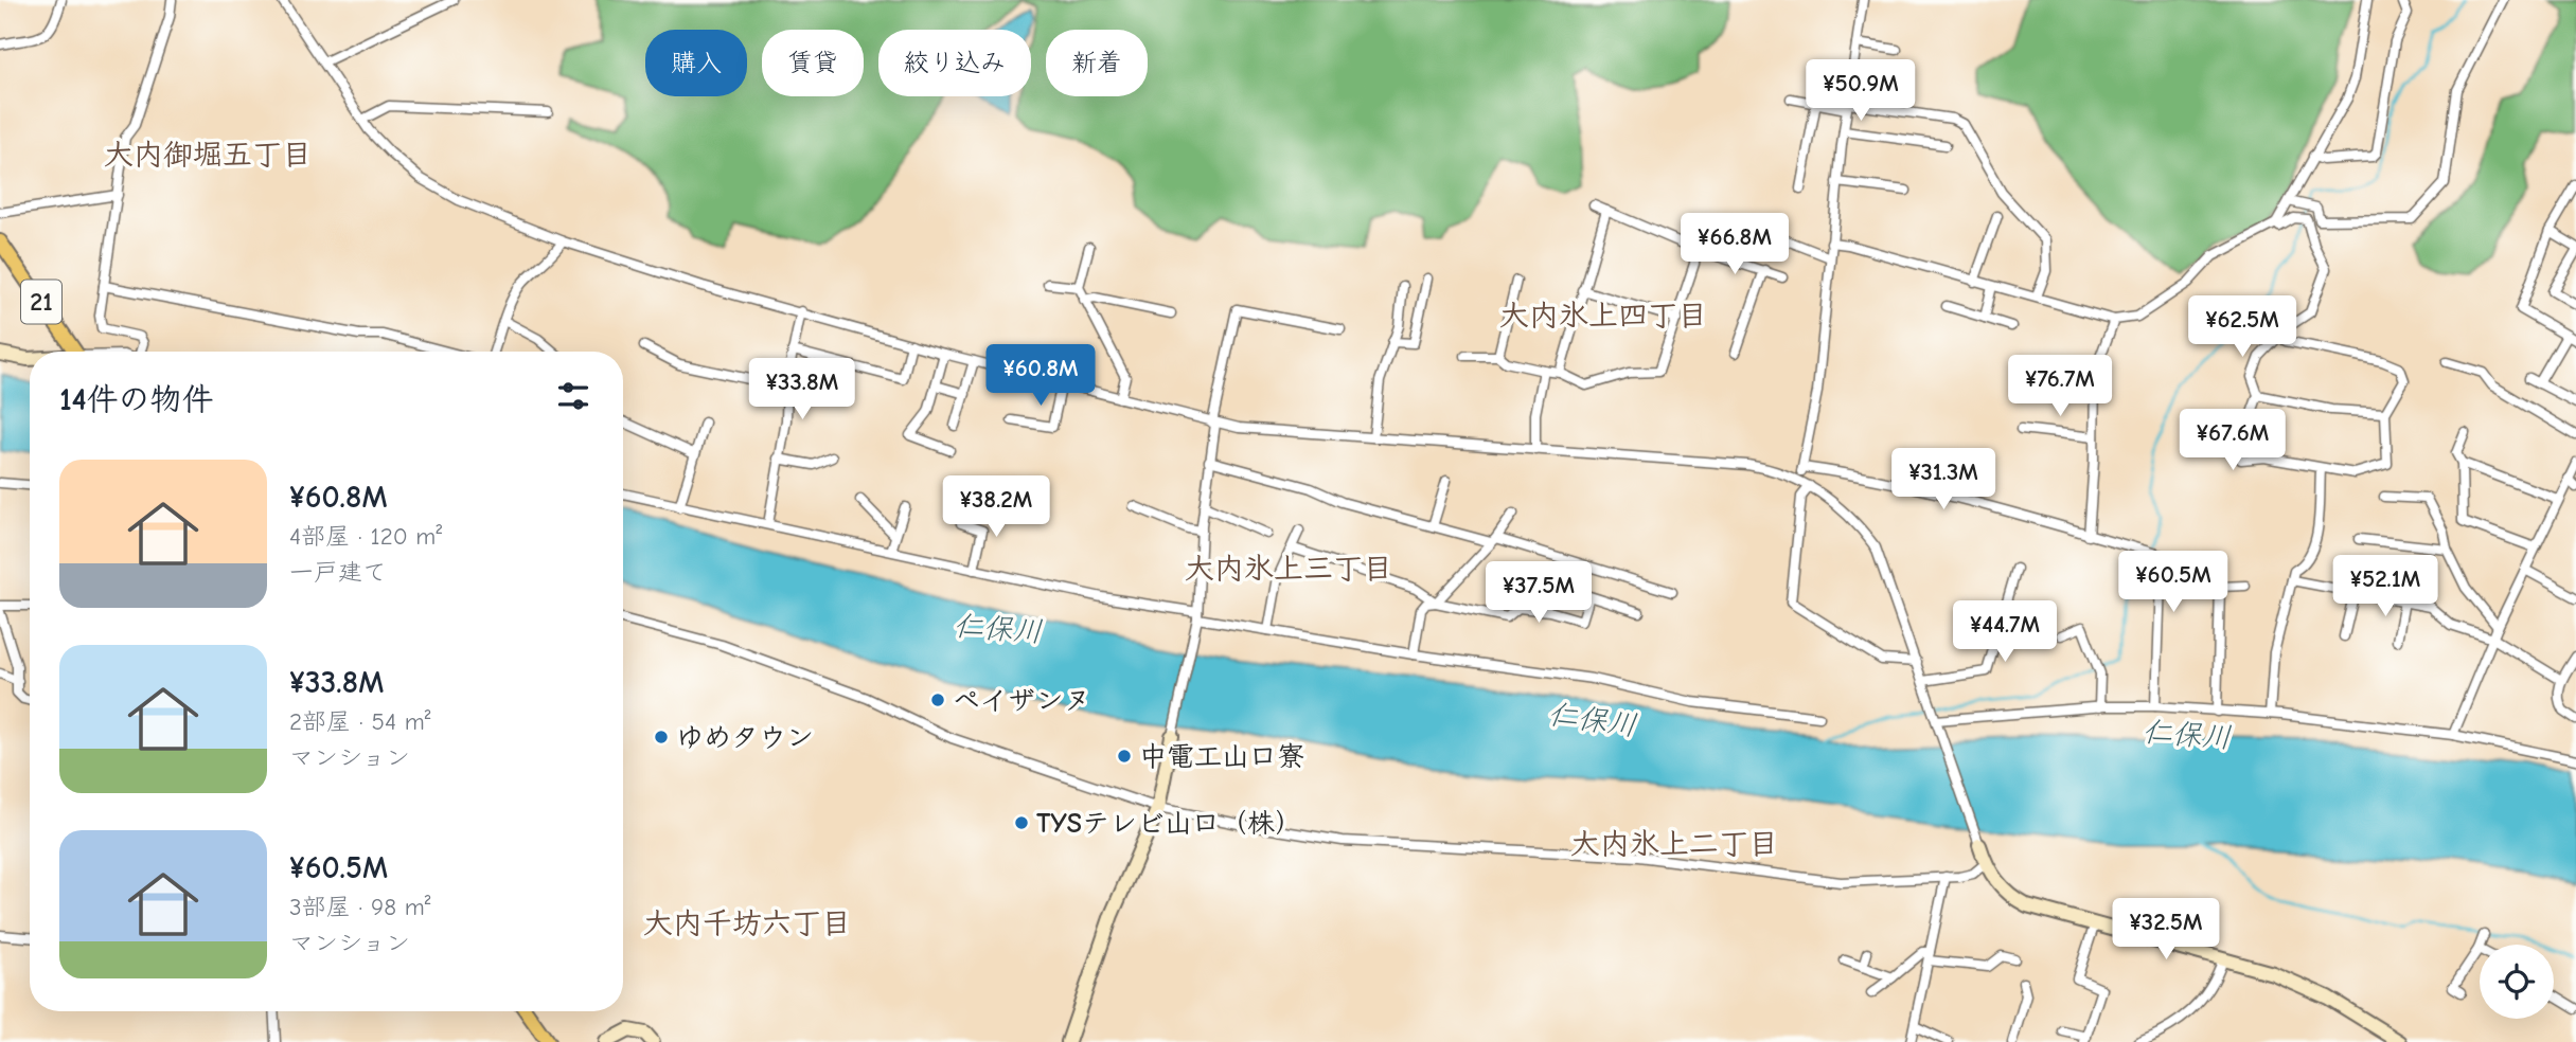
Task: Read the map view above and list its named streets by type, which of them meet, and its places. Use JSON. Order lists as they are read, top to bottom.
{
  "streets": {
    "main road": ["21"]
  },
  "districts": [
    "大内御堀五丁目",
    "大内氷上四丁目",
    "大内氷上三丁目",
    "大内氷上二丁目",
    "大内千坊六丁目"
  ],
  "water": ["仁保川"],
  "places": [
    "ペイザンヌ",
    "ゆめタウン",
    "中電工山口寮",
    "TYSテレビ山口（株）"
  ],
  "page": {
    "chip": [
      "購入",
      "賃貸",
      "絞り込み",
      "新着"
    ],
    "price": [
      "¥50.9M",
      "¥66.8M",
      "¥62.5M",
      "¥60.8M",
      "¥76.7M",
      "¥33.8M",
      "¥67.6M",
      "¥31.3M",
      "¥38.2M",
      "¥60.5M",
      "¥52.1M",
      "¥37.5M",
      "¥44.7M",
      "¥32.5M"
    ],
    "heading": "14件の物件",
    "list": [
      {
        "name": "¥60.8M",
        "note": "4部屋 · 120 m² · 一戸建て"
      },
      {
        "name": "¥33.8M",
        "note": "2部屋 · 54 m² · マンション"
      },
      {
        "name": "¥60.5M",
        "note": "3部屋 · 98 m² · マンション"
      }
    ]
  }
}
